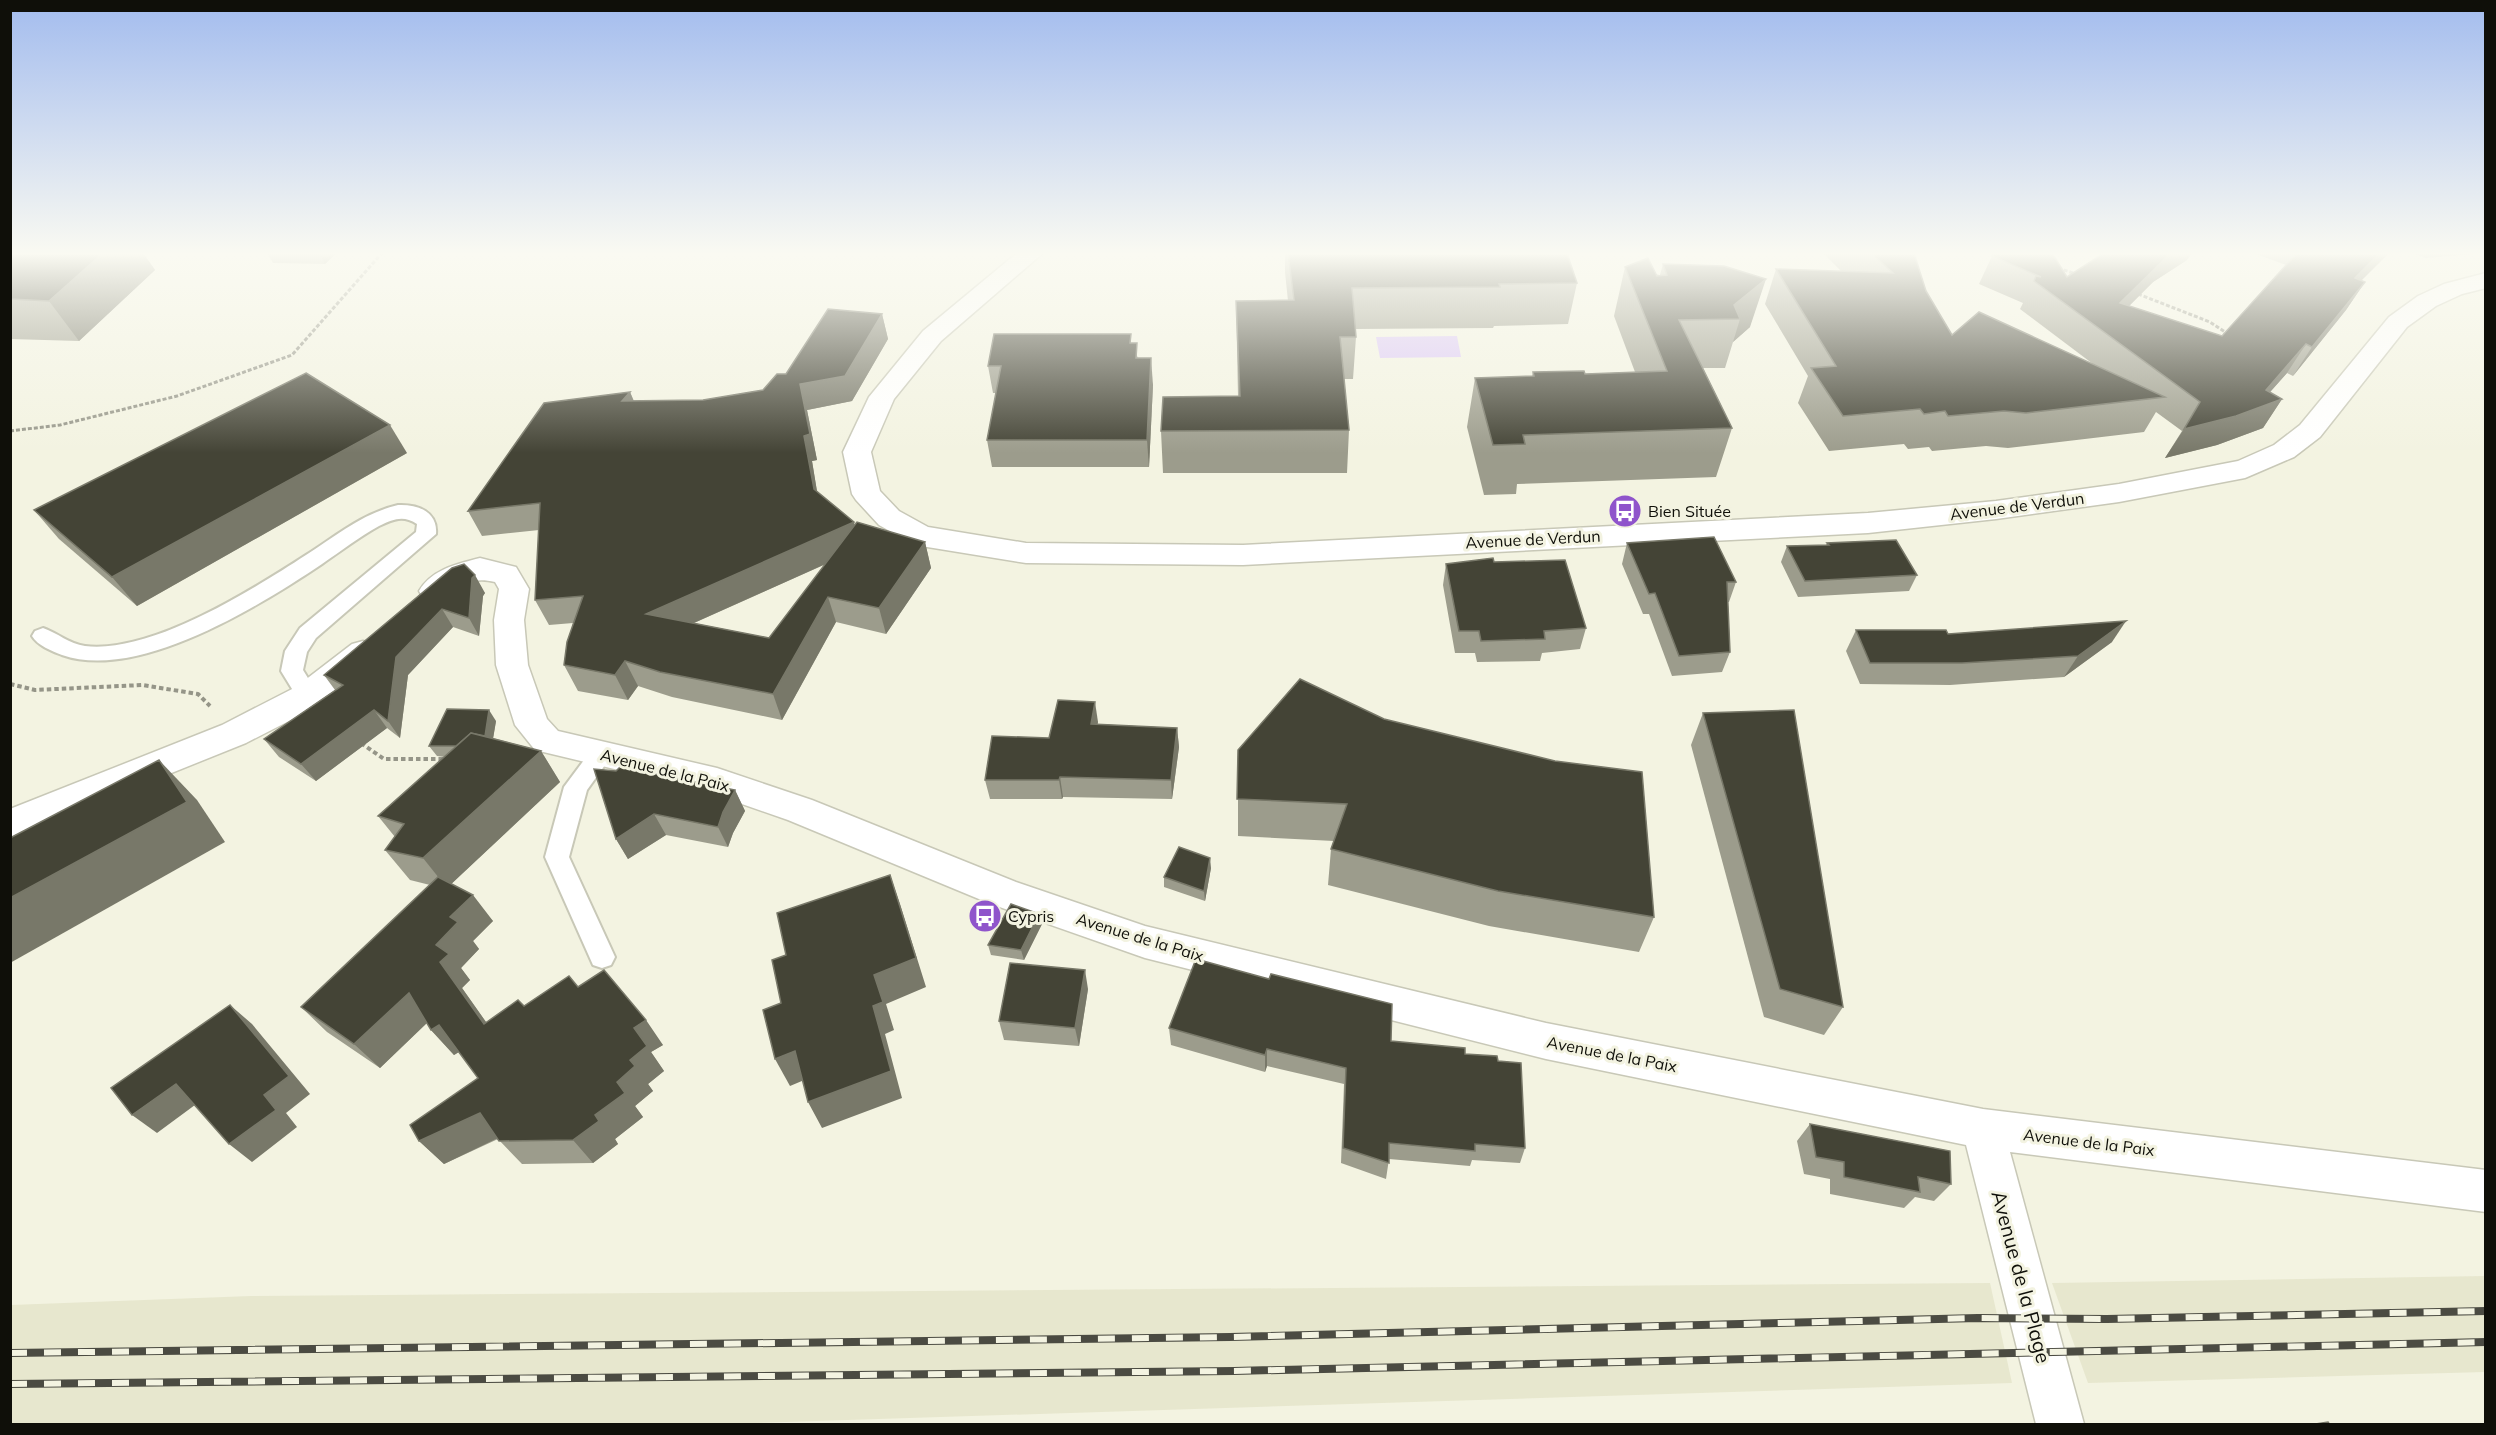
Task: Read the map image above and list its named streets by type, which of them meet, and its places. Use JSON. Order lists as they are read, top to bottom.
{
  "streets": {
    "main road": ["Avenue de Verdun", "Avenue de la Paix", "Avenue de la Plage"]
  },
  "crossings": [
    ["Avenue de la Paix", "Avenue de la Plage"]
  ],
  "places": {
    "bus stop": ["Bien Située", "Cypris"]
  }
}
